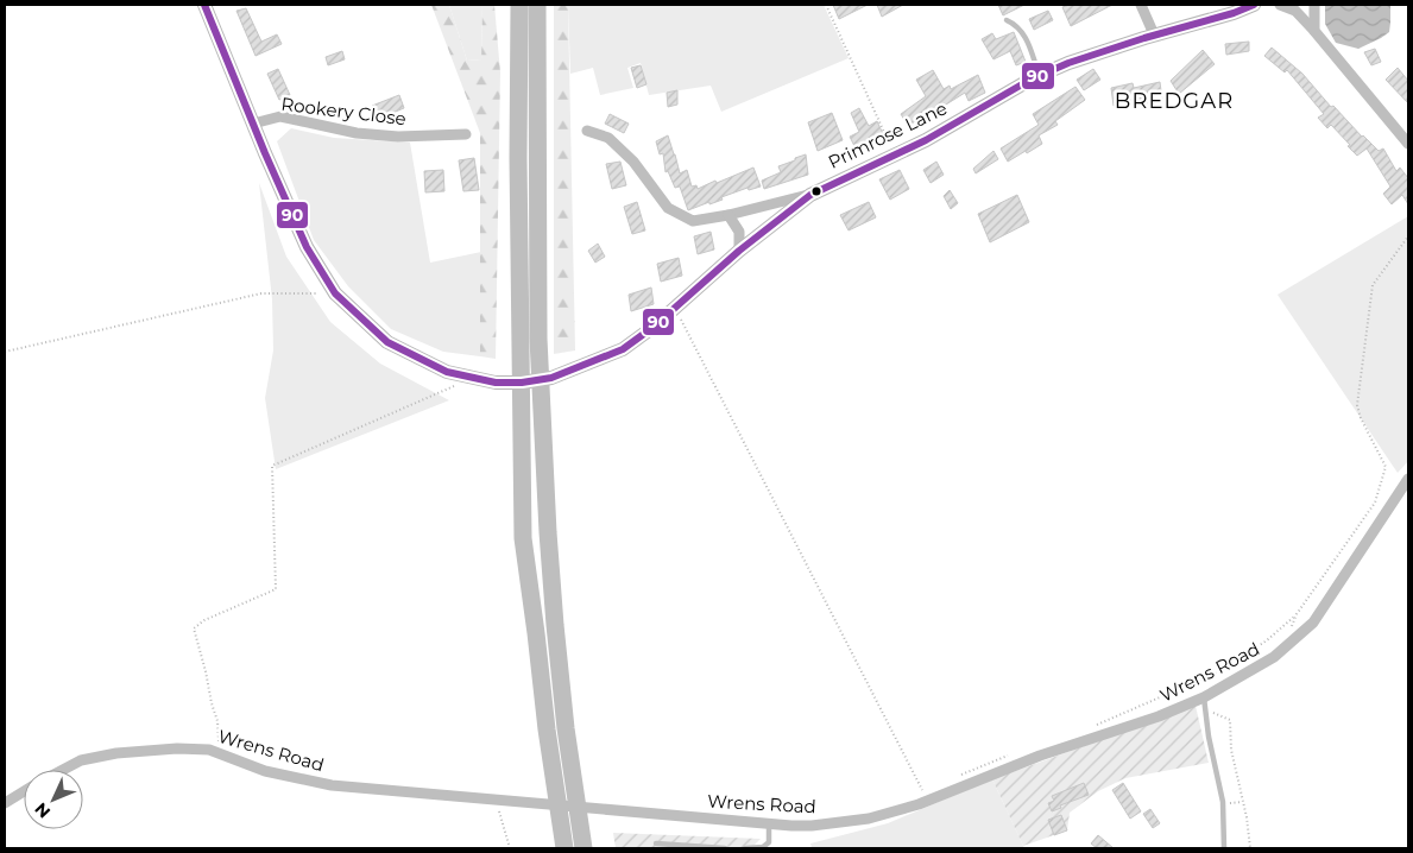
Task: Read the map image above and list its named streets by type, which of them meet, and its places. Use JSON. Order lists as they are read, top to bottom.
{
  "streets": {
    "street": ["Rookery Close", "Primrose Lane", "Wrens Road"]
  },
  "crossings": [
    ["Rookery Close", "Primrose Lane"]
  ],
  "districts": ["BREDGAR"],
  "lines": ["transit line 90"],
  "north": "bottom left"
}
